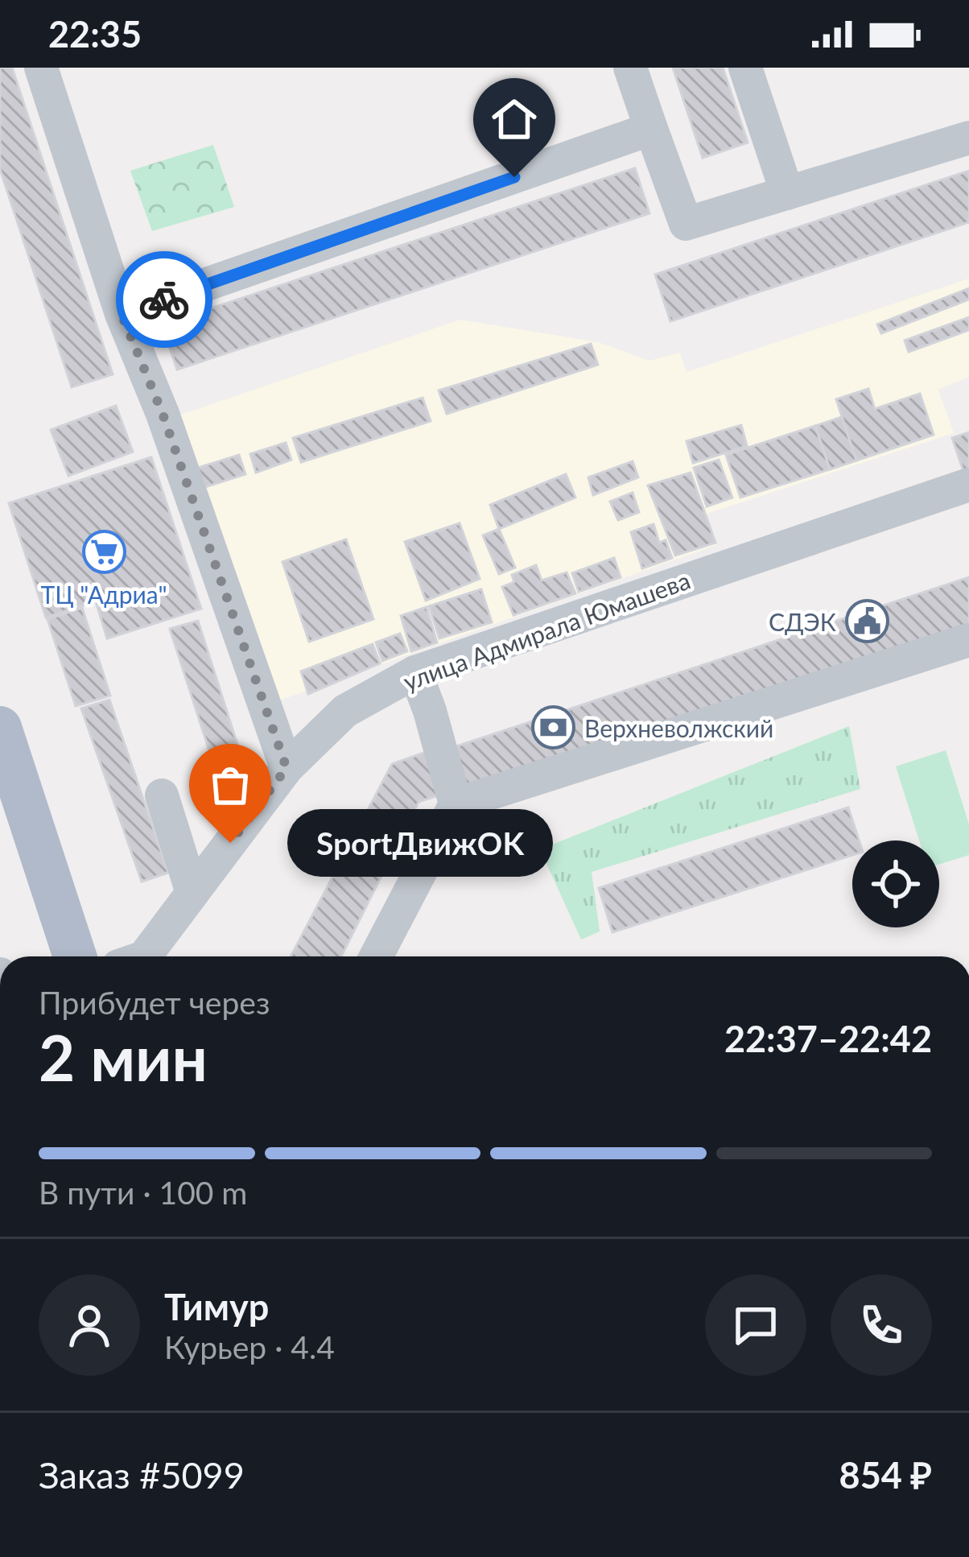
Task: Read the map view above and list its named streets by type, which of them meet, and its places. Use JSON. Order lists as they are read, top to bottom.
{
  "streets": {
    "street": ["улица Адмирала Юмашева"]
  },
  "places": {
    "supermarket": ["ТЦ \"Адриа\""],
    "public building": ["СДЭК"],
    "bank": ["Верхневолжский"],
    "other": ["SportДвижOK"]
  },
  "page": {
    "status": "22:35",
    "bubble": "SportДвижOK",
    "heading": ["2 мин", "Прибудет через", "22:37–22:42"],
    "panel": [
      "Тимур",
      "Курьер · 4.4",
      "Заказ #5099",
      "854 ₽"
    ],
    "bar": "В пути · 100 m"
  }
}
